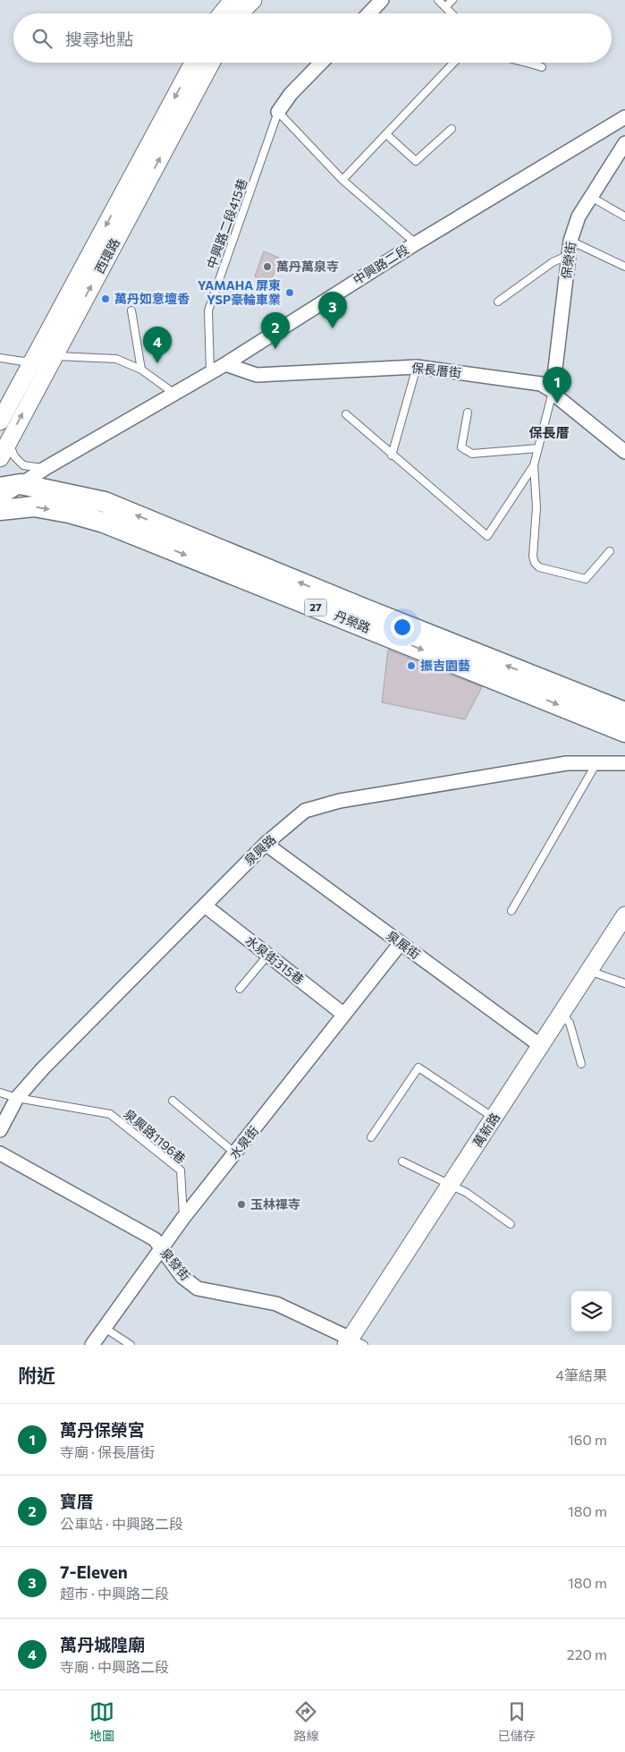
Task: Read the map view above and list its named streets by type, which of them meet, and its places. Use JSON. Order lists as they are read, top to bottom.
{
  "streets": {
    "main road": ["中興路二段", "27", "丹榮路"],
    "street": [
      "西環路",
      "保榮街",
      "保長厝街",
      "泉興路",
      "泉展街",
      "水泉街315巷",
      "萬新路",
      "水泉街",
      "泉發街"
    ],
    "lane": ["中興路二段415巷", "泉興路1196巷"]
  },
  "crossings": [
    ["中興路二段415巷", "中興路二段"],
    ["保榮街", "保長厝街"],
    ["中興路二段", "保長厝街"],
    ["中興路二段", "丹榮路"],
    ["泉興路", "泉展街"],
    ["泉興路", "水泉街315巷"],
    ["泉興路", "泉興路1196巷"],
    ["泉展街", "萬新路"],
    ["泉展街", "水泉街"],
    ["水泉街315巷", "水泉街"],
    ["萬新路", "泉發街"],
    ["泉興路1196巷", "水泉街"],
    ["水泉街", "泉發街"]
  ],
  "districts": ["保長厝"],
  "places": [
    "萬丹萬泉寺",
    "YAMAHA 屏東 YSP豪輪車業",
    "萬丹如意壇香",
    "振吉園藝",
    "玉林禪寺"
  ],
  "page": {
    "search": "搜尋地點",
    "pins": [
      "3",
      "2",
      "4",
      "1"
    ],
    "heading": ["附近", "4筆結果"],
    "list": [
      {
        "mark": "1",
        "name": "萬丹保榮宮",
        "note": "寺廟 · 保長厝街",
        "value": "160 m"
      },
      {
        "mark": "2",
        "name": "寶厝",
        "note": "公車站 · 中興路二段",
        "value": "180 m"
      },
      {
        "mark": "3",
        "name": "7-Eleven",
        "note": "超市 · 中興路二段",
        "value": "180 m"
      },
      {
        "mark": "4",
        "name": "萬丹城隍廟",
        "note": "寺廟 · 中興路二段",
        "value": "220 m"
      }
    ],
    "nav": ["地圖", "路線", "已儲存"]
  }
}
